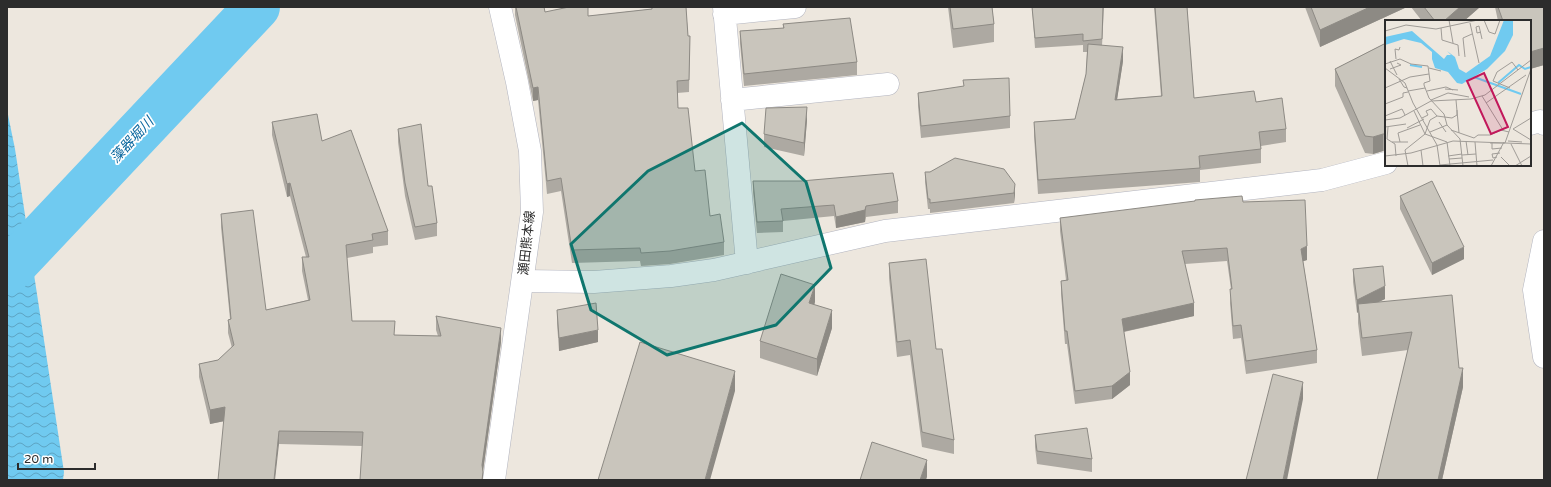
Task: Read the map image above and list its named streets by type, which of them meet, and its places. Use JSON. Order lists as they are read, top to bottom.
{
  "streets": {
    "street": ["瀬田熊本線"]
  },
  "water": ["藻器堀川"],
  "scale_bar": "20 m"
}
